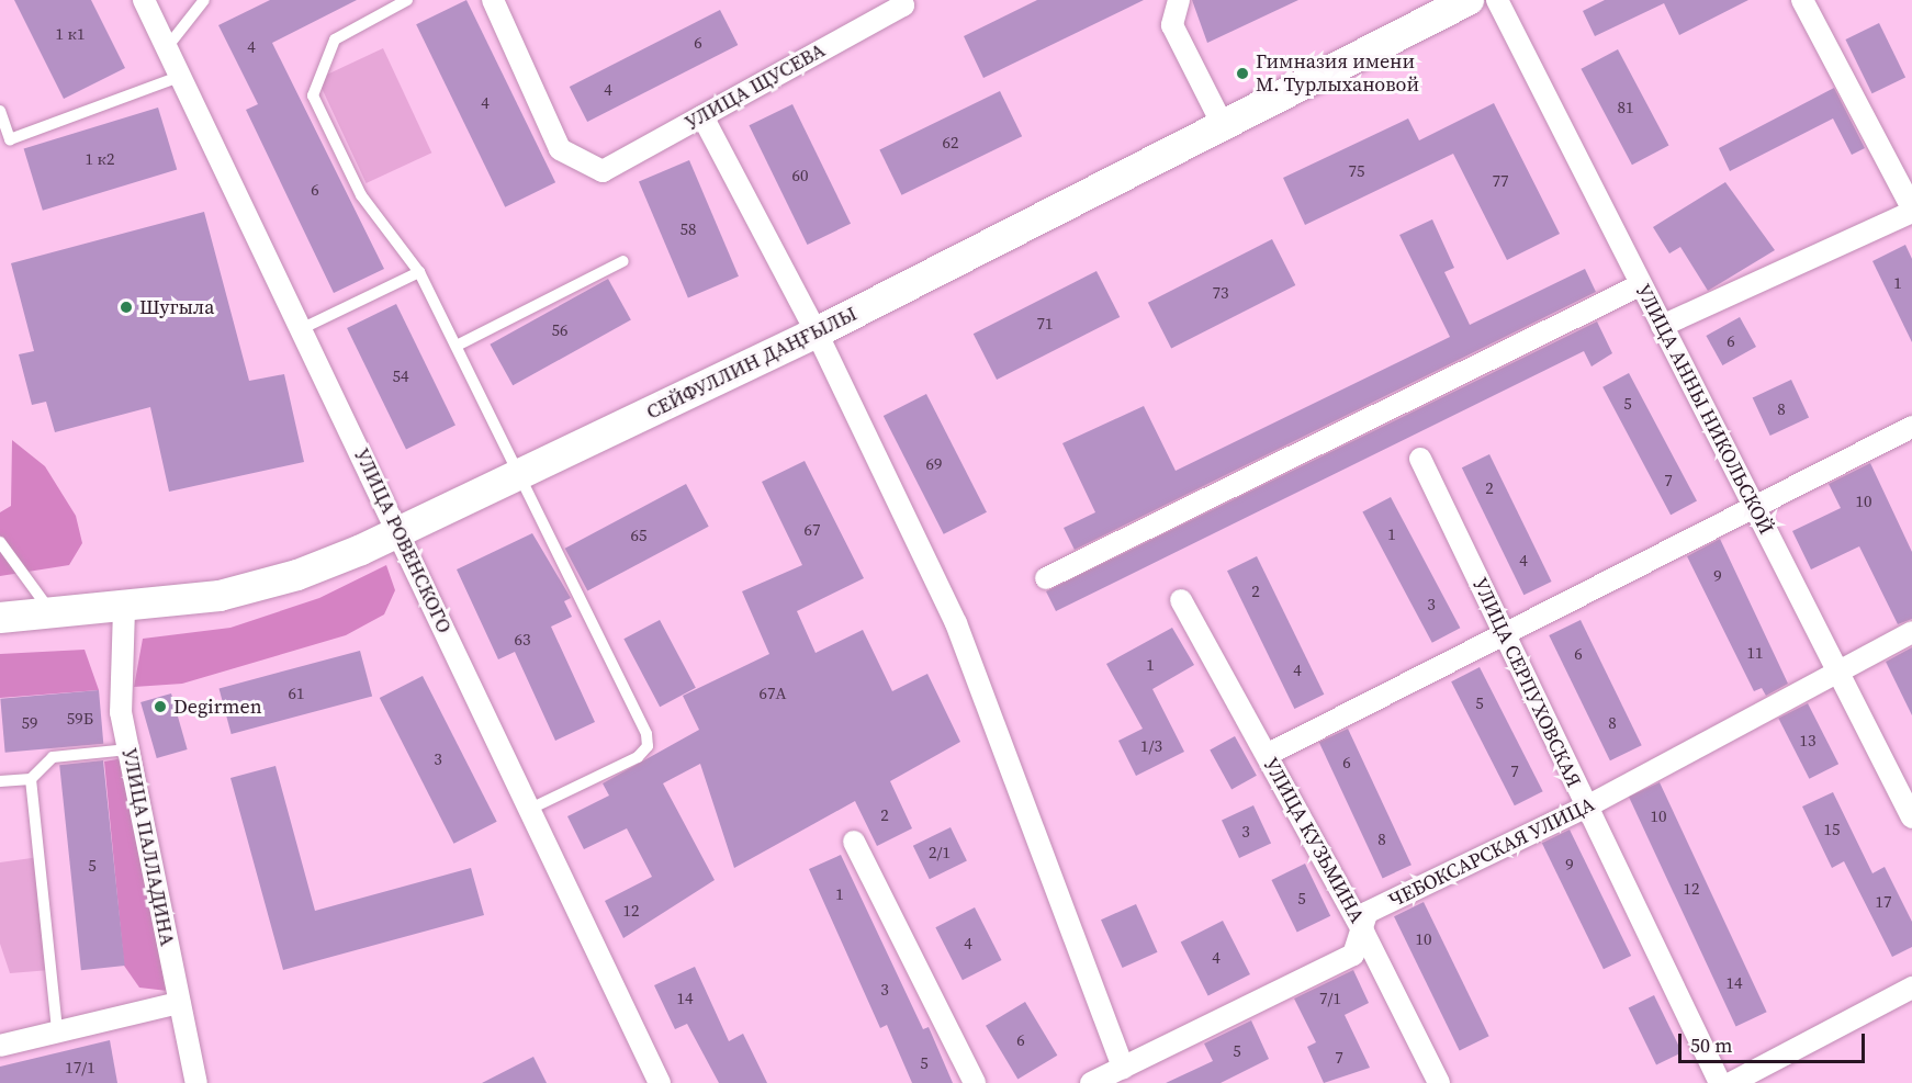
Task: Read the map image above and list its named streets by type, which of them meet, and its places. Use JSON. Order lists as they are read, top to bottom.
{
  "streets": {
    "main road": ["СЕЙФУЛЛИН ДАҢҒЫЛЫ"],
    "street": [
      "УЛИЦА ЩУСЕВА",
      "УЛИЦА АННЫ НИКОЛЬСКОЙ",
      "УЛИЦА РОВЕНСКОГО",
      "УЛИЦА СЕРПУХОВСКАЯ",
      "УЛИЦА КУЗЬМИНА",
      "УЛИЦА ПАЛЛАДИНА",
      "ЧЕБОКСАРСКАЯ УЛИЦА"
    ]
  },
  "crossings": [
    ["СЕЙФУЛЛИН ДАҢҒЫЛЫ", "УЛИЦА РОВЕНСКОГО"],
    ["СЕЙФУЛЛИН ДАҢҒЫЛЫ", "УЛИЦА ПАЛЛАДИНА"],
    ["УЛИЦА АННЫ НИКОЛЬСКОЙ", "ЧЕБОКСАРСКАЯ УЛИЦА"],
    ["УЛИЦА СЕРПУХОВСКАЯ", "ЧЕБОКСАРСКАЯ УЛИЦА"],
    ["УЛИЦА КУЗЬМИНА", "ЧЕБОКСАРСКАЯ УЛИЦА"]
  ],
  "places": ["Гимназия имени М. Турлыхановой", "Шугыла", "Degirmen"],
  "house_numbers": [
    "1 к1",
    "6",
    "4",
    "4",
    "4",
    "81",
    "62",
    "1 к2",
    "75",
    "60",
    "77",
    "6",
    "58",
    "1",
    "73",
    "71",
    "56",
    "6",
    "54",
    "5",
    "8",
    "69",
    "7",
    "2",
    "10",
    "67",
    "1",
    "65",
    "4",
    "9",
    "2",
    "3",
    "63",
    "11",
    "6",
    "1",
    "4",
    "61",
    "67А",
    "5",
    "59Б",
    "59",
    "8",
    "13",
    "1/3",
    "3",
    "6",
    "7",
    "2",
    "10",
    "15",
    "3",
    "8",
    "2/1",
    "9",
    "5",
    "12",
    "1",
    "5",
    "17",
    "12",
    "10",
    "4",
    "4",
    "14",
    "3",
    "14",
    "7/1",
    "6",
    "5",
    "7",
    "5",
    "17/1"
  ],
  "scale_bar": "50 m"
}
